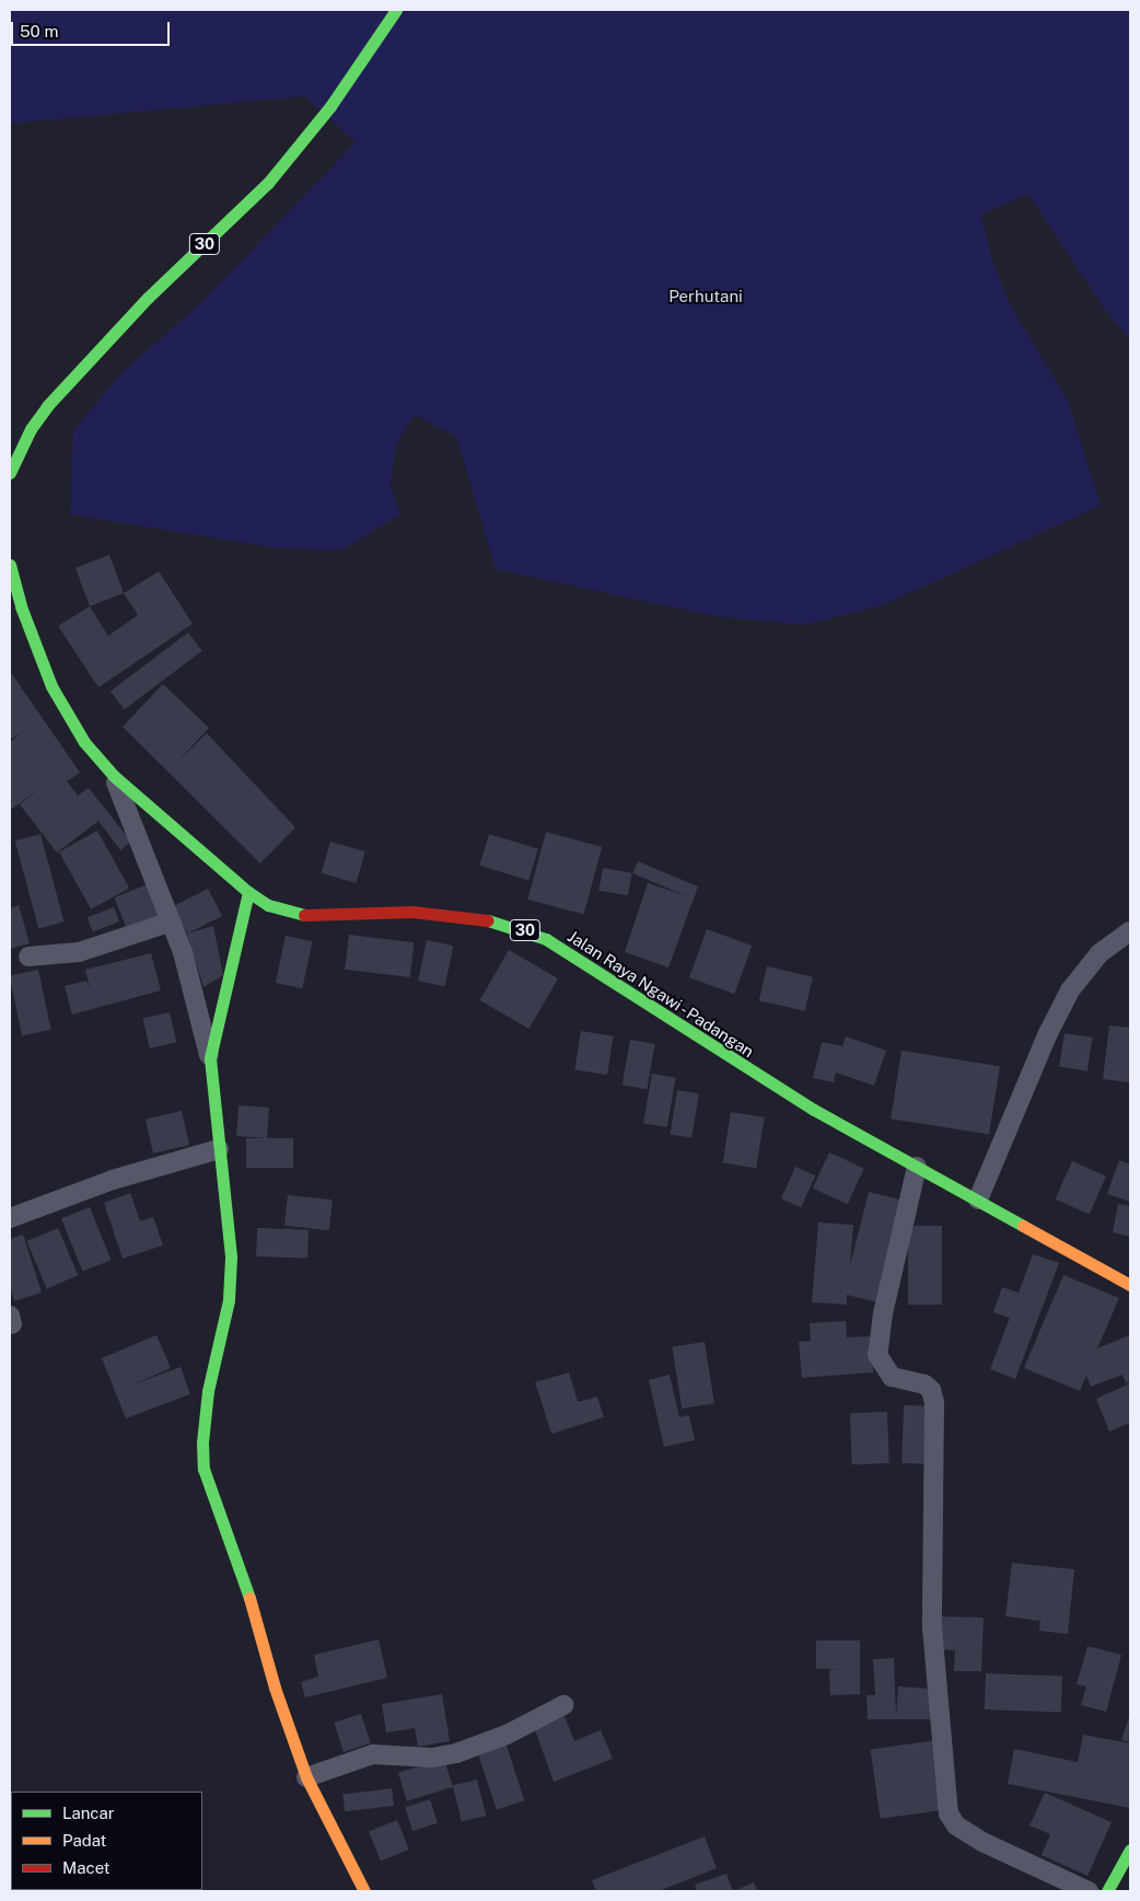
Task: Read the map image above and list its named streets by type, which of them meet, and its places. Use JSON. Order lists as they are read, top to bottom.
{
  "streets": {
    "main road": ["30", "Jalan Raya Ngawi - Padangan"]
  },
  "parks": ["Perhutani"],
  "legend": ["Lancar", "Padat", "Macet"],
  "scale_bar": "50 m"
}
